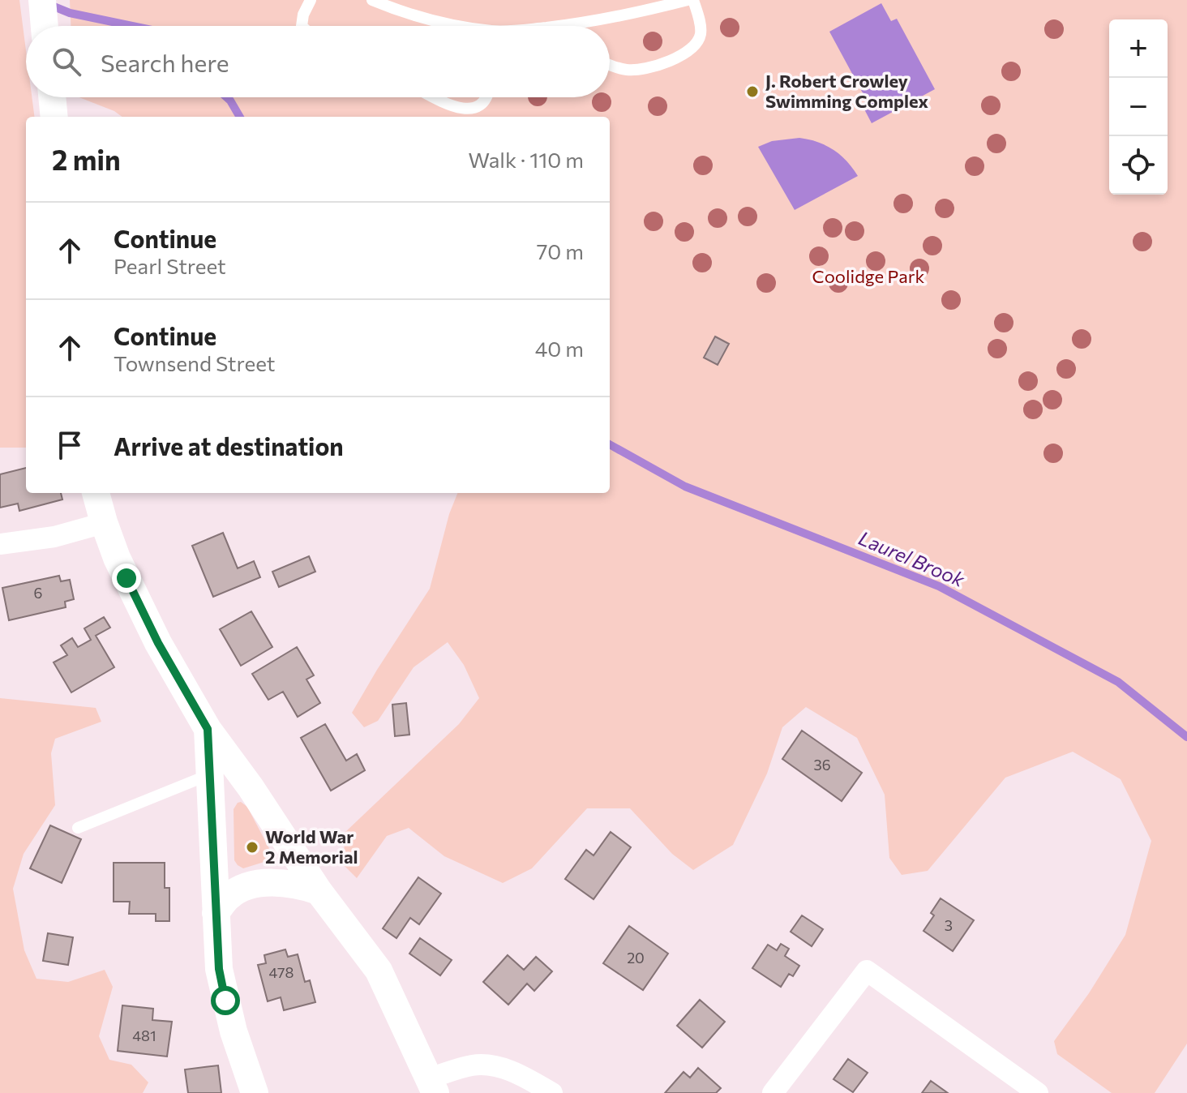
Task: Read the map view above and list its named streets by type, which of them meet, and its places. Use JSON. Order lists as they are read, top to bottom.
{
  "water": ["Laurel Brook"],
  "parks": ["Coolidge Park"],
  "places": ["J. Robert Crowley Swimming Complex", "World War 2 Memorial"],
  "house_numbers": [
    "6",
    "36",
    "3",
    "20",
    "478",
    "481"
  ],
  "page": {
    "map_buttons": ["+", "−"],
    "search": "Search here",
    "heading": ["2 min", "Walk · 110 m"],
    "list": [
      ["Continue", "Pearl Street", "70 m"],
      ["Continue", "Townsend Street", "40 m"],
      "Arrive at destination"
    ]
  }
}
